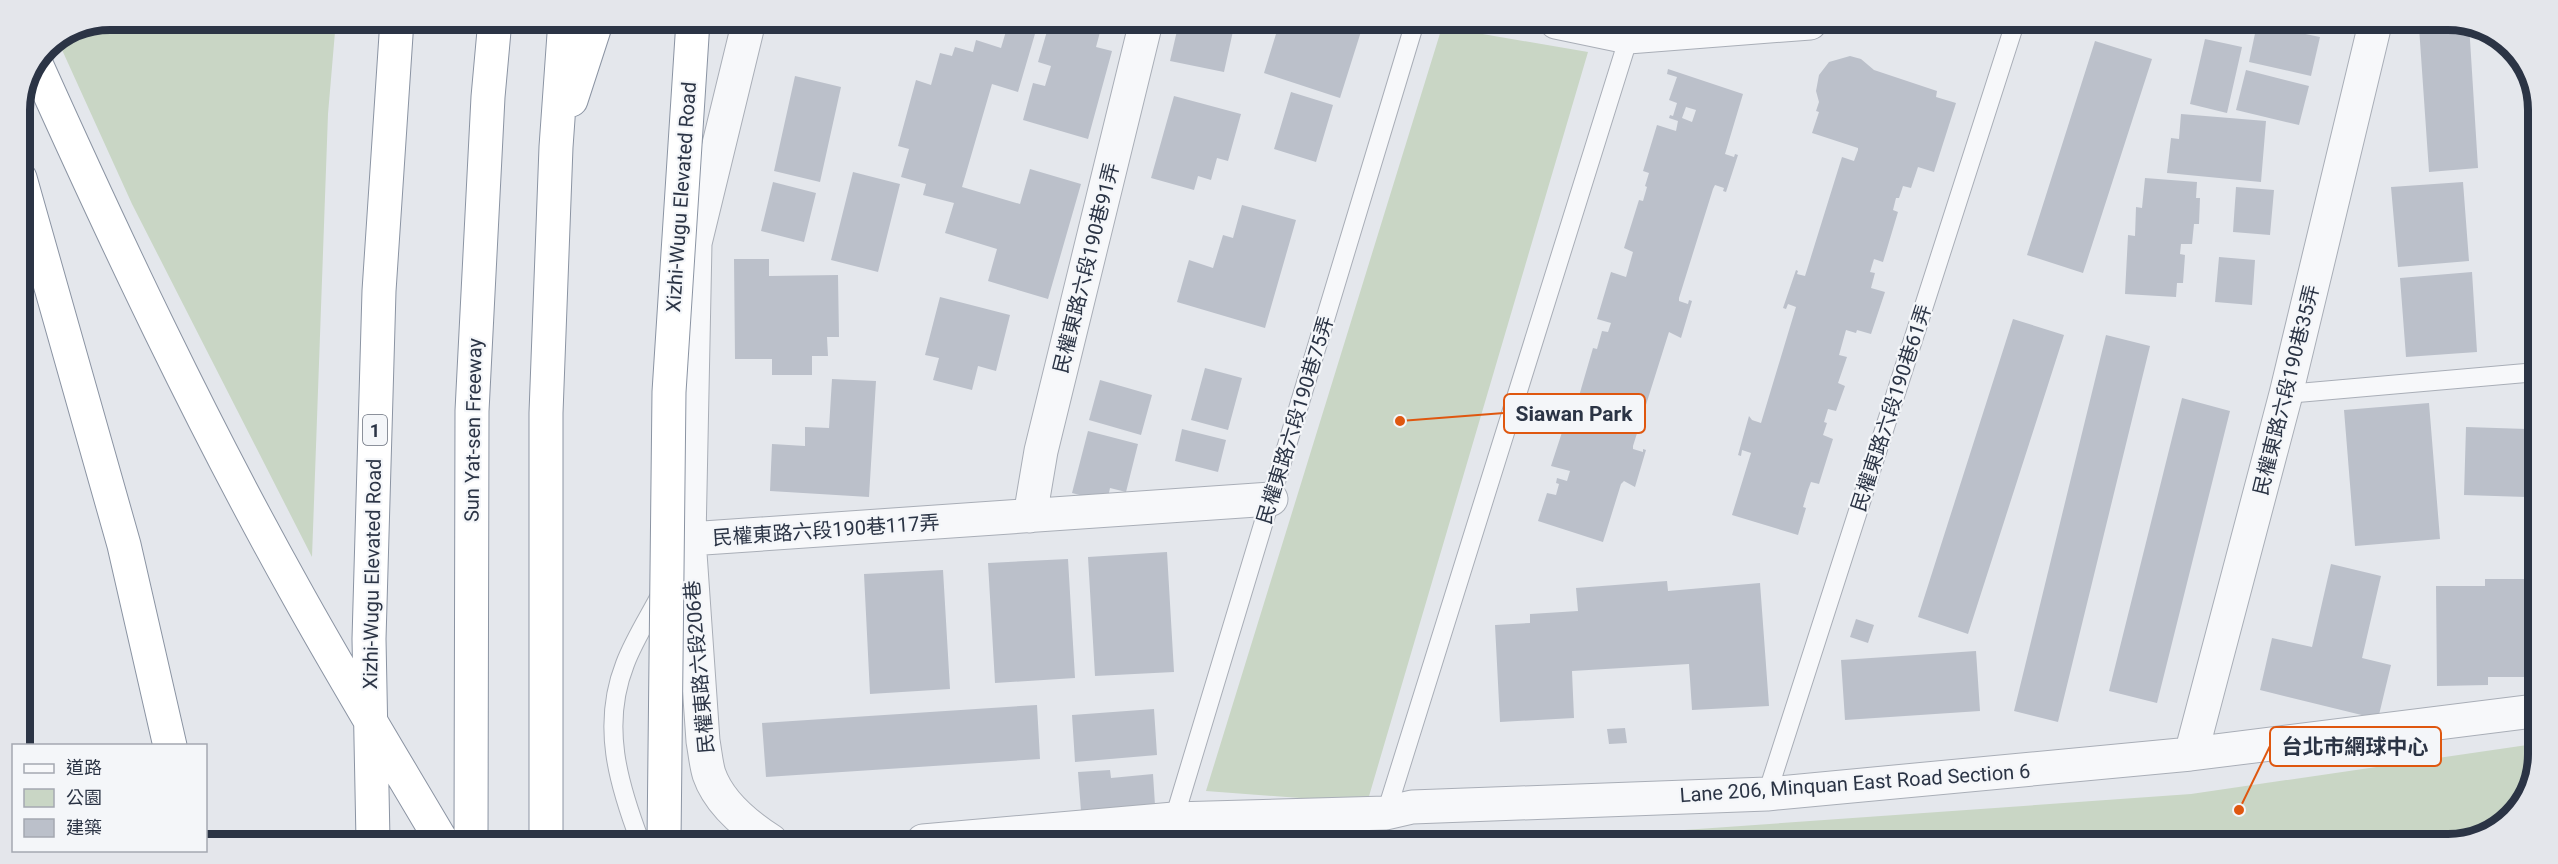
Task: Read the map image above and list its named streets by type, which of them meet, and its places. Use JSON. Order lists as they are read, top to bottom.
{
  "streets": {
    "highway": ["Xizhi-Wugu Elevated Road", "1", "Sun Yat-sen Freeway"],
    "street": [
      "民權東路六段190巷91弄",
      "民權東路六段190巷35弄",
      "民權東路六段190巷117弄",
      "民權東路六段206巷",
      "Lane 206, Minquan East Road Section 6"
    ],
    "lane": ["民權東路六段190巷61弄", "民權東路六段190巷75弄"]
  },
  "crossings": [
    ["民權東路六段190巷91弄", "民權東路六段190巷117弄"],
    ["民權東路六段190巷35弄", "Lane 206, Minquan East Road Section 6"],
    ["民權東路六段190巷61弄", "Lane 206, Minquan East Road Section 6"],
    ["民權東路六段190巷75弄", "民權東路六段190巷117弄"],
    ["民權東路六段190巷75弄", "Lane 206, Minquan East Road Section 6"],
    ["民權東路六段190巷117弄", "民權東路六段206巷"]
  ],
  "places": ["Siawan Park", "台北市網球中心"],
  "legend": ["道路", "公園", "建築"]
}
